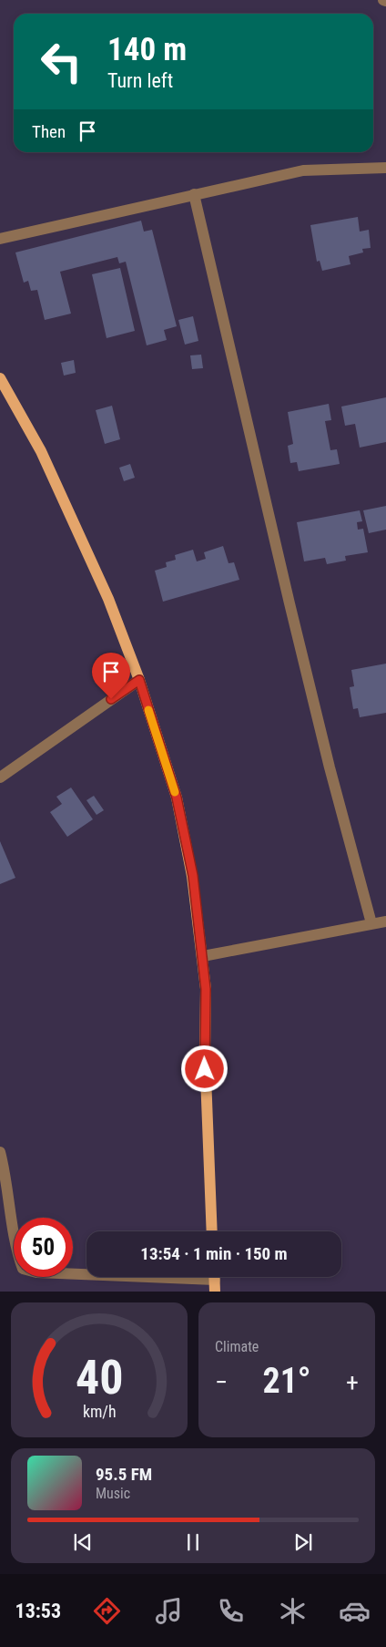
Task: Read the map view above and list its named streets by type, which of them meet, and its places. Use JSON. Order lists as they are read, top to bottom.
{
  "page": {
    "turn": ["140 m", "Turn left"],
    "then": "Then",
    "limit": "50",
    "trip": "13:54 · 1 min · 150 m",
    "tile": "Climate",
    "heat": ["−", "21°", "+"],
    "song": ["95.5 FM", "Music"],
    "tabs": "13:53",
    "gauge": ["40", "km/h"]
  }
}
